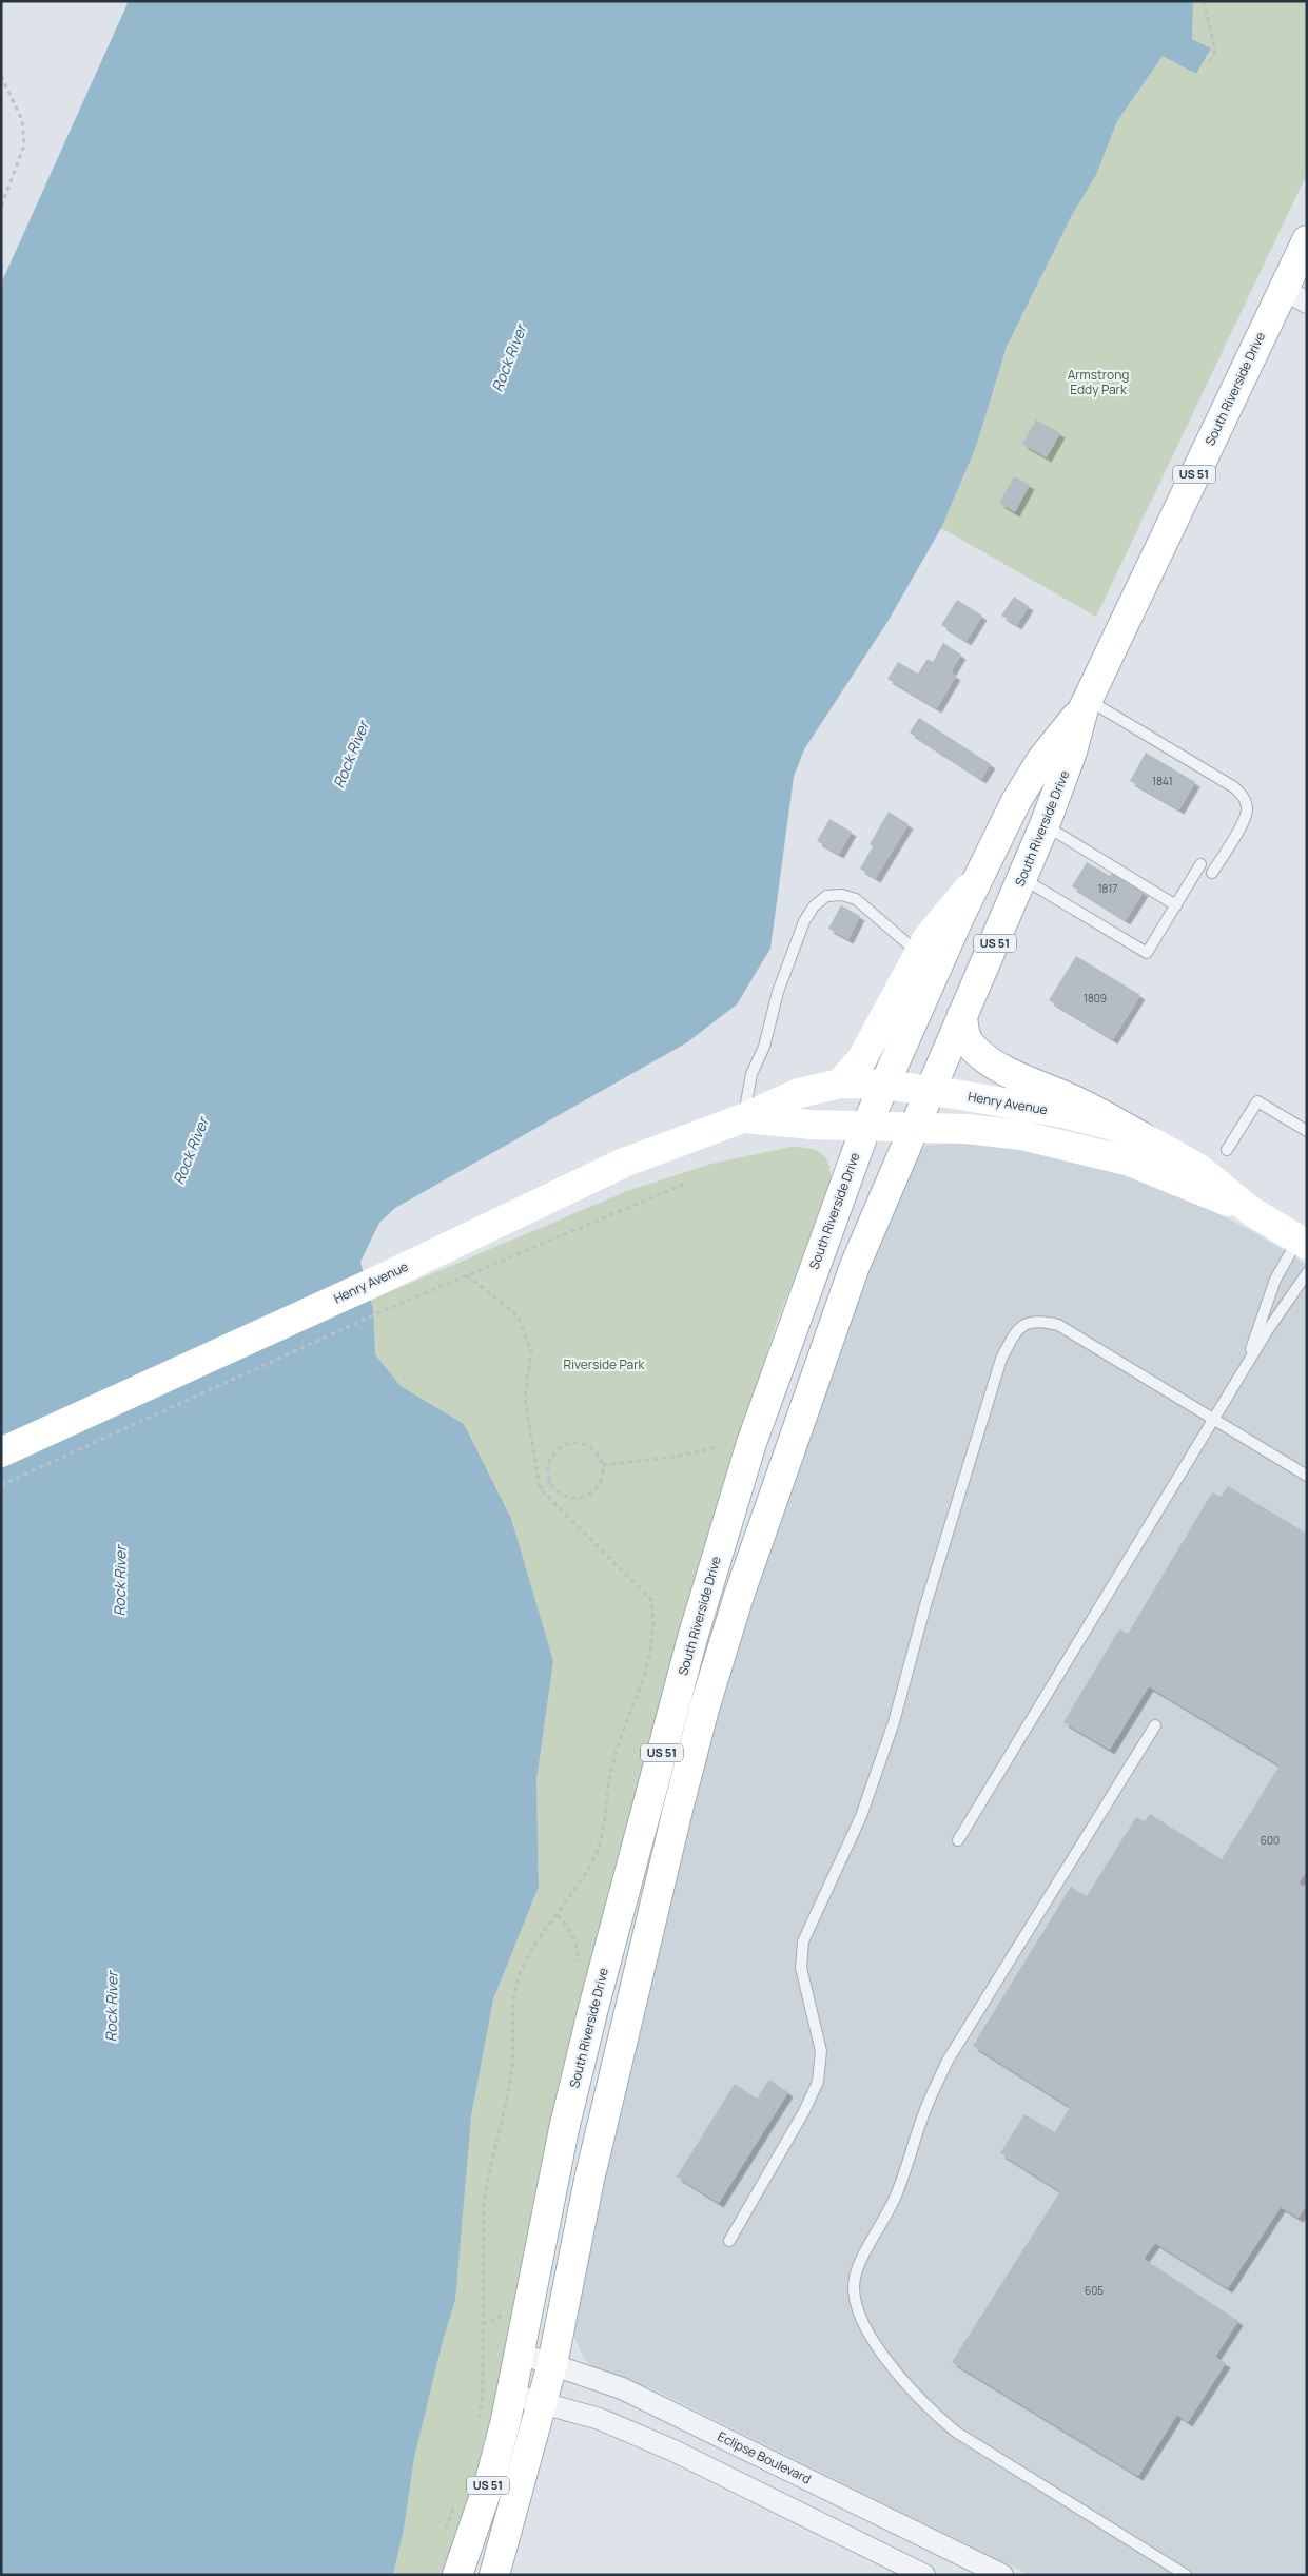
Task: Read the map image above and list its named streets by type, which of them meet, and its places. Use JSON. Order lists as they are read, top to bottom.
{
  "streets": {
    "main road": ["South Riverside Drive", "US 51", "Henry Avenue"],
    "street": ["Eclipse Boulevard"]
  },
  "crossings": [
    ["South Riverside Drive", "Henry Avenue"],
    ["South Riverside Drive", "Eclipse Boulevard"]
  ],
  "water": ["Rock River"],
  "parks": ["Armstrong Eddy Park", "Riverside Park"],
  "house_numbers": [
    "1841",
    "1817",
    "1809",
    "600",
    "605"
  ]
}
